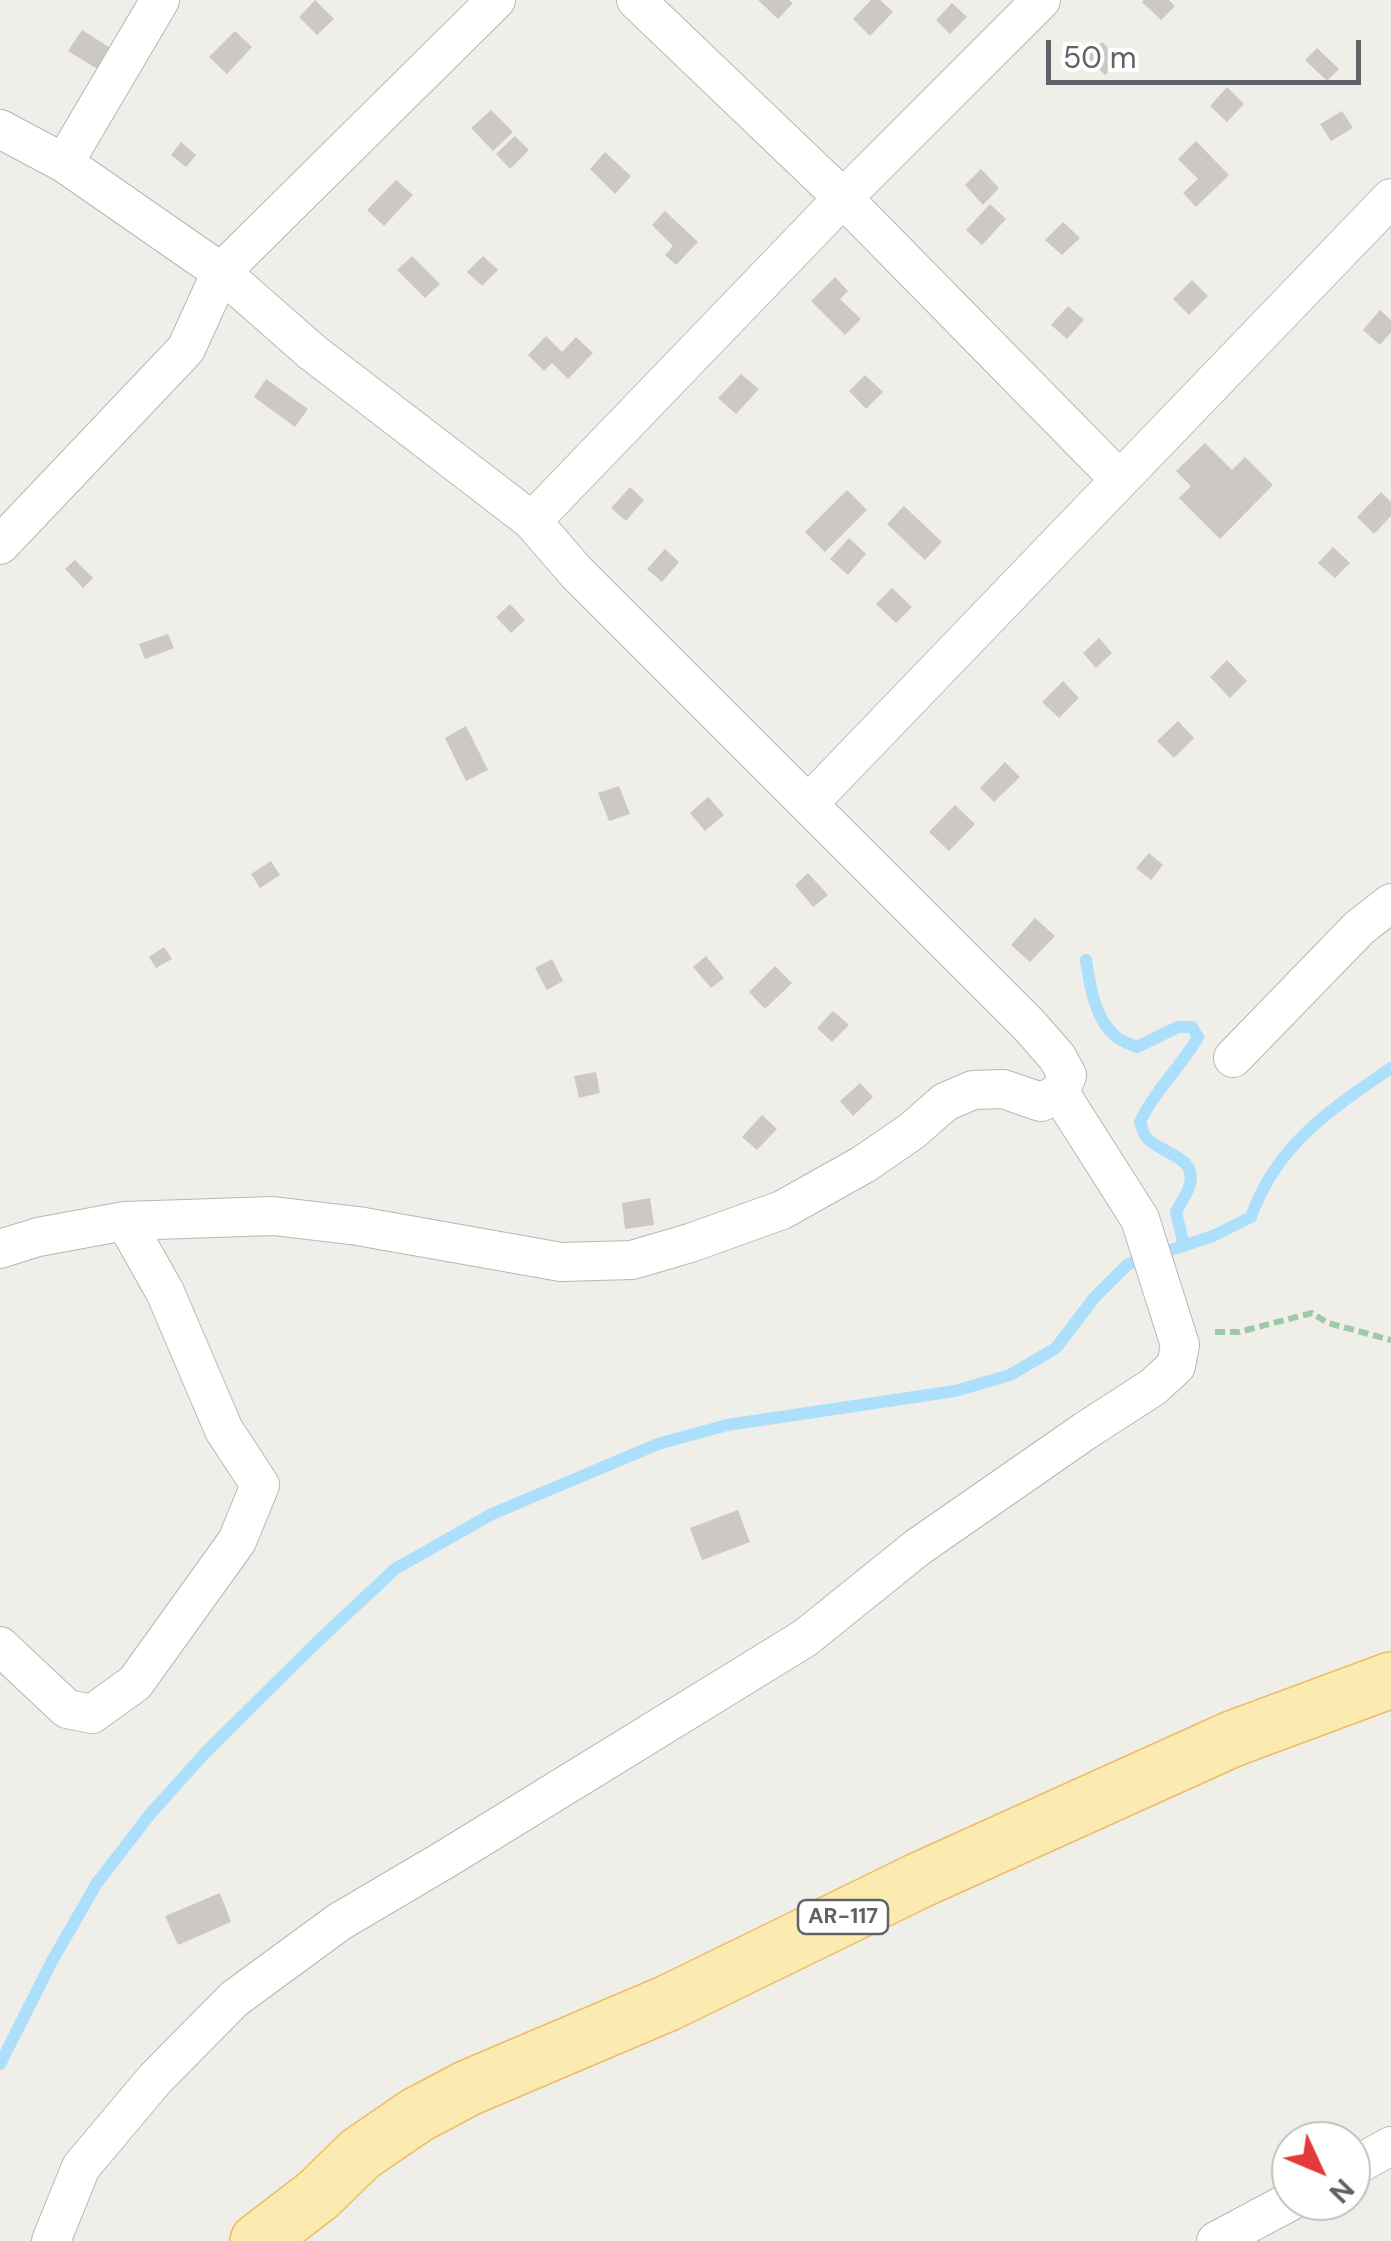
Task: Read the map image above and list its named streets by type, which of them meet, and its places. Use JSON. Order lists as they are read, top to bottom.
{
  "streets": {
    "main road": ["AR-117"]
  },
  "scale_bar": "50 m",
  "north": "bottom right"
}
